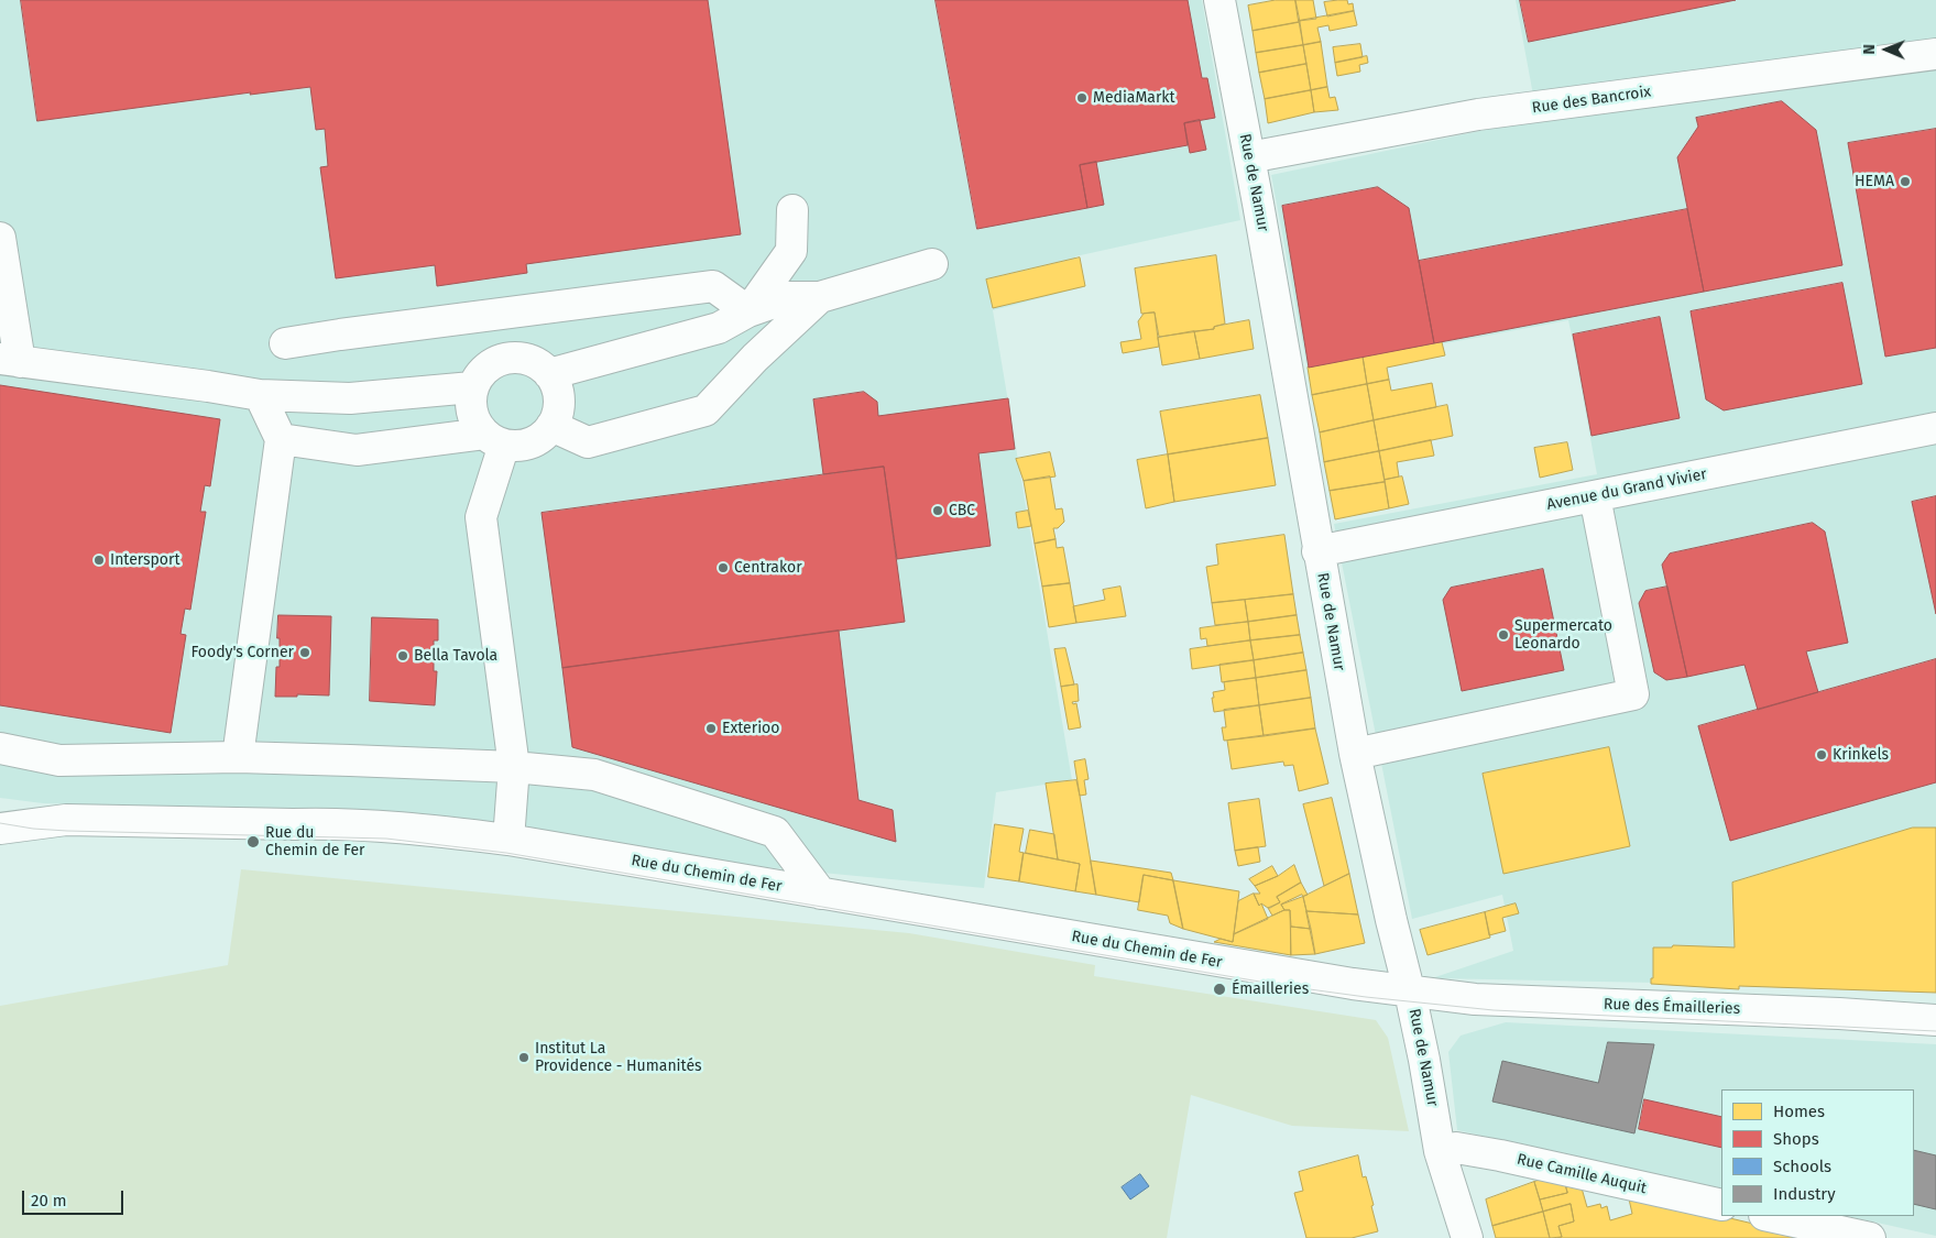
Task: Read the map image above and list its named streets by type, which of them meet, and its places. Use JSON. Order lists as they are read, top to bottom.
{
  "streets": {
    "street": [
      "Rue des Bancroix",
      "Rue de Namur",
      "Avenue du Grand Vivier",
      "Rue du Chemin de Fer",
      "Rue des Émailleries",
      "Rue Camille Auquit"
    ]
  },
  "crossings": [
    ["Rue des Bancroix", "Rue de Namur"],
    ["Rue de Namur", "Avenue du Grand Vivier"],
    ["Rue de Namur", "Rue du Chemin de Fer"],
    ["Rue de Namur", "Rue des Émailleries"],
    ["Rue de Namur", "Rue Camille Auquit"],
    ["Rue du Chemin de Fer", "Rue des Émailleries"]
  ],
  "places": [
    "MediaMarkt",
    "HEMA",
    "CBC",
    "Intersport",
    "Centrakor",
    "Supermercato Leonardo",
    "Foody's Corner",
    "Bella Tavola",
    "Exterioo",
    "Krinkels",
    "Rue du Chemin de Fer",
    "Émailleries",
    "Institut La Providence - Humanités"
  ],
  "legend": [
    "Homes",
    "Shops",
    "Schools",
    "Industry"
  ],
  "scale_bar": "20 m",
  "north": "left"
}
